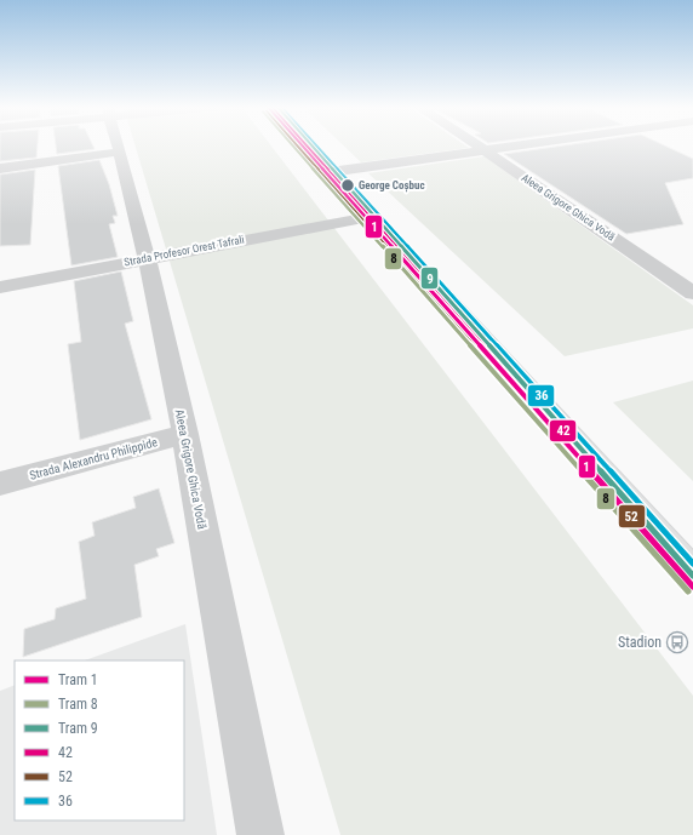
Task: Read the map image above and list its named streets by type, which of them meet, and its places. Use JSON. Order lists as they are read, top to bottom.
{
  "streets": {
    "street": ["Aleea Grigore Ghica Vodă", "Strada Profesor Orest Tafrali", "Strada Alexandru Philippide"]
  },
  "crossings": [
    ["Aleea Grigore Ghica Vodă", "Strada Profesor Orest Tafrali"],
    ["Aleea Grigore Ghica Vodă", "Strada Alexandru Philippide"]
  ],
  "places": {
    "other": ["George Coșbuc"],
    "bus stop": ["Stadion"]
  },
  "lines": [
    "tram line 1",
    "tram line 8",
    "tram line 9",
    "transit line 42",
    "transit line 52",
    "transit line 36"
  ],
  "legend": [
    "Tram 1",
    "Tram 8",
    "Tram 9",
    "42",
    "52",
    "36"
  ]
}
